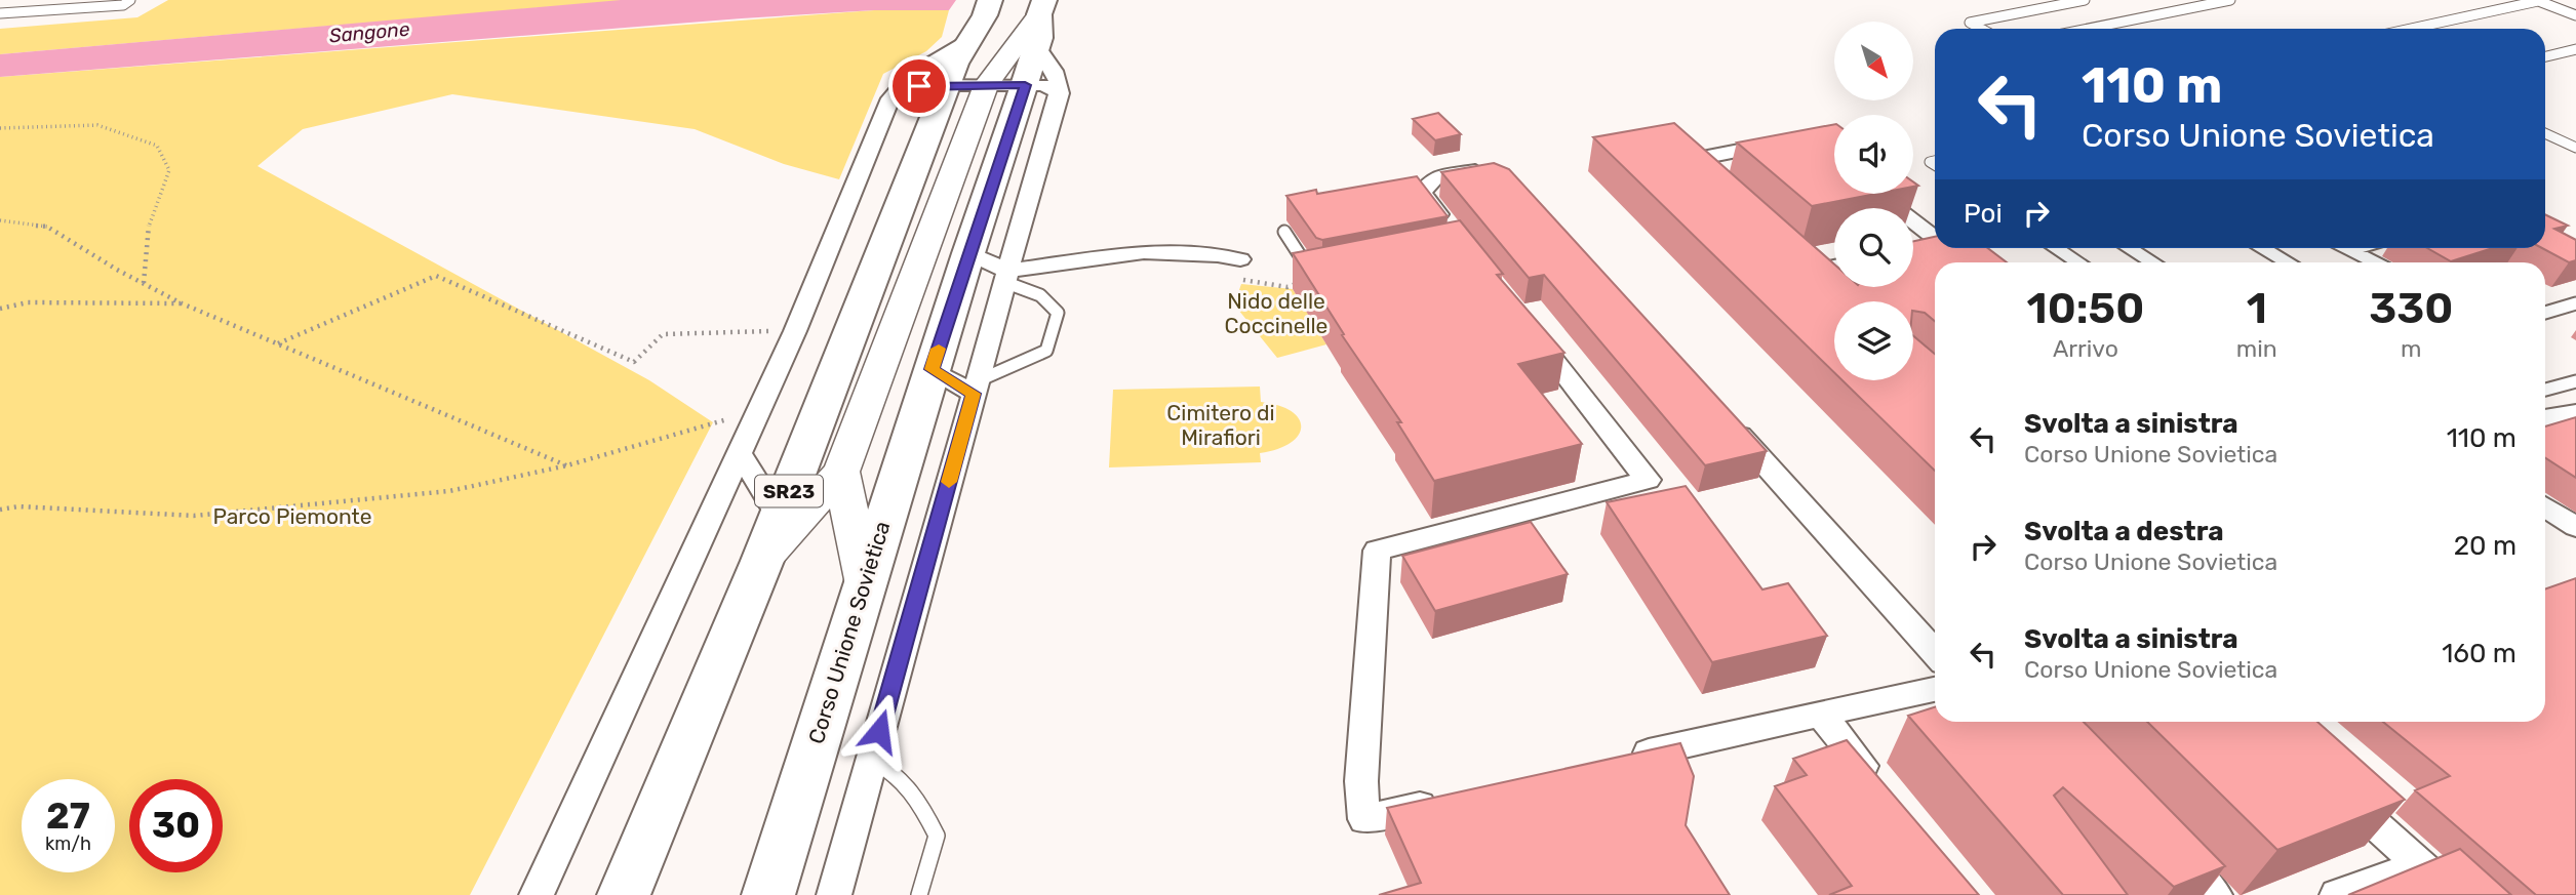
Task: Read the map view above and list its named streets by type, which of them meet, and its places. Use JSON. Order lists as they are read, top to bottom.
{
  "streets": {
    "main road": ["SR23", "Corso Unione Sovietica"]
  },
  "water": ["Sangone"],
  "parks": ["Nido delle Coccinelle", "Cimitero di Mirafiori", "Parco Piemonte"],
  "north": "bottom right",
  "page": {
    "turn": ["110 m", "Corso Unione Sovietica"],
    "then": "Poi",
    "eta": [
      "10:50",
      "Arrivo",
      "1",
      "min",
      "330",
      "m"
    ],
    "list": [
      {
        "name": "Svolta a sinistra",
        "note": "Corso Unione Sovietica",
        "value": "110 m"
      },
      {
        "name": "Svolta a destra",
        "note": "Corso Unione Sovietica",
        "value": "20 m"
      },
      {
        "name": "Svolta a sinistra",
        "note": "Corso Unione Sovietica",
        "value": "160 m"
      }
    ],
    "speed": "27 km/h",
    "limit": "30"
  }
}
